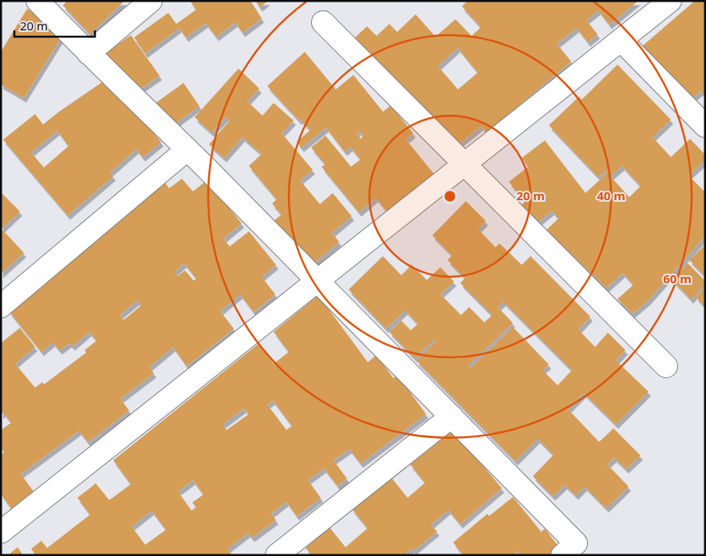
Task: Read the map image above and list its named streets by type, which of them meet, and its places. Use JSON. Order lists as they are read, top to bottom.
{
  "scale_bar": "20 m",
  "rings": ["20 m", "40 m", "60 m"]
}
